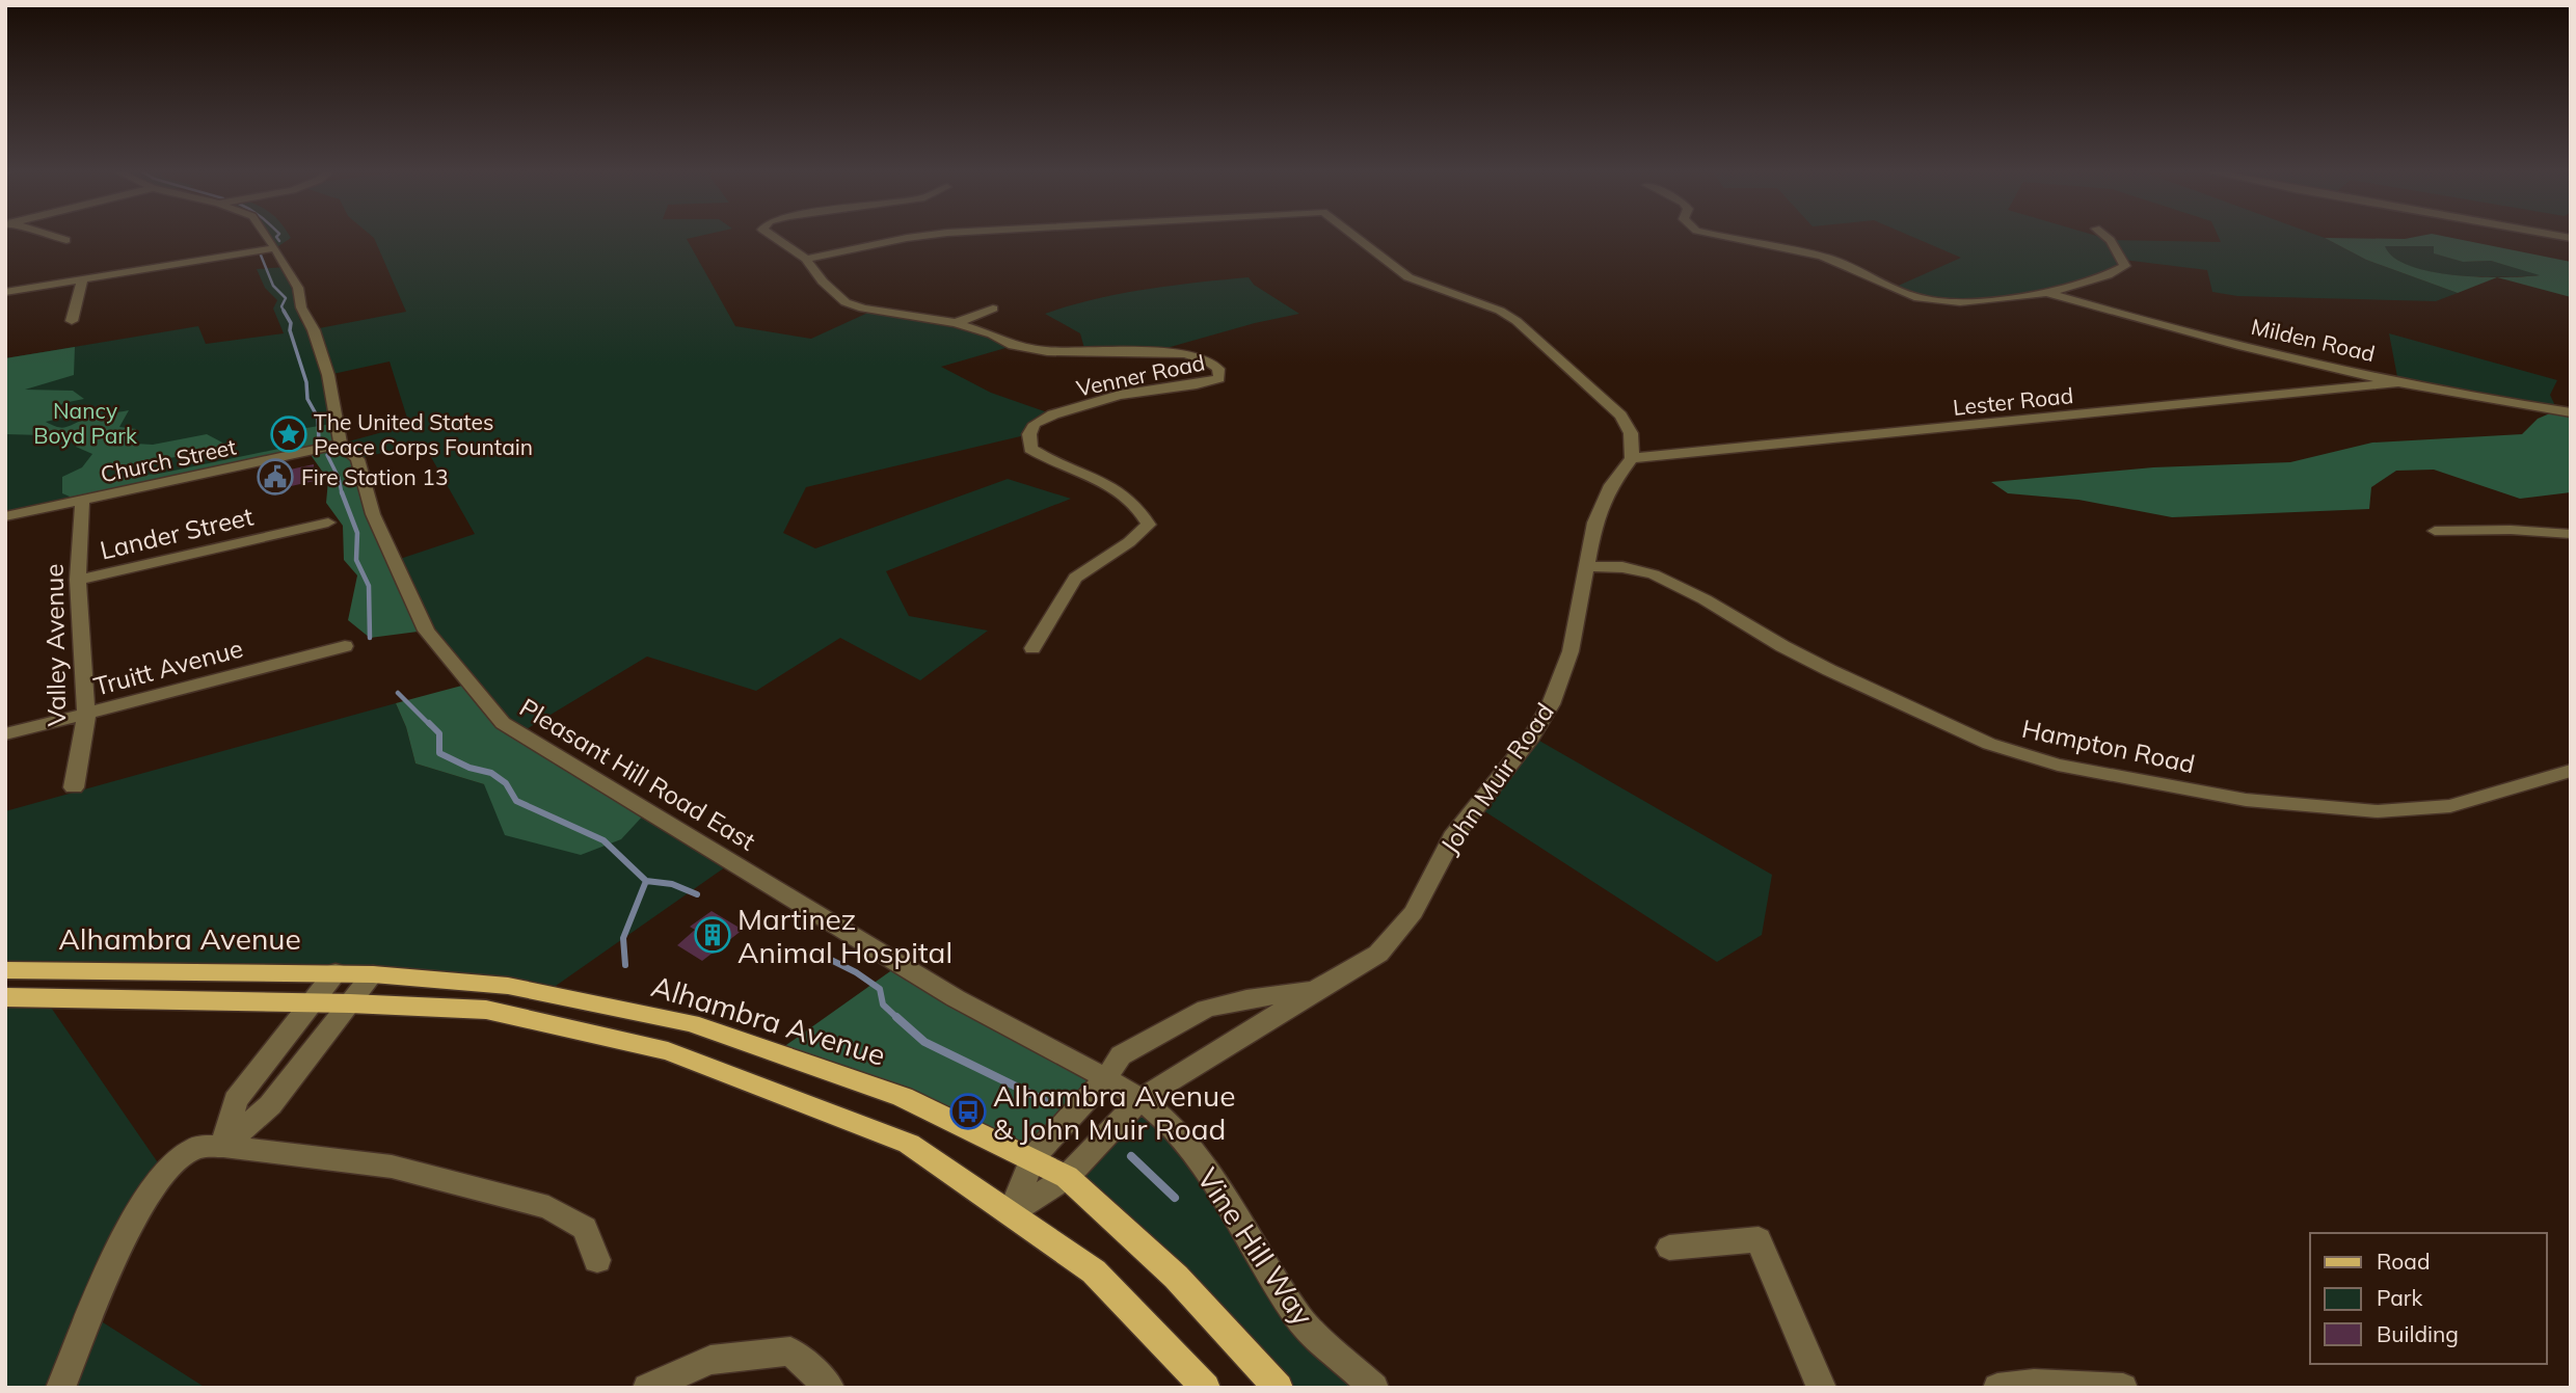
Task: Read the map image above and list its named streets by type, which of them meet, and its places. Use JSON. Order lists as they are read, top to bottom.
{
  "streets": {
    "main road": ["Alhambra Avenue"],
    "street": [
      "Milden Road",
      "Venner Road",
      "Lester Road",
      "Church Street",
      "Lander Street",
      "Valley Avenue",
      "Truitt Avenue",
      "Hampton Road",
      "Pleasant Hill Road East",
      "John Muir Road",
      "Vine Hill Way"
    ]
  },
  "crossings": [
    ["Milden Road", "Lester Road"],
    ["Lester Road", "John Muir Road"],
    ["Church Street", "Valley Avenue"],
    ["Church Street", "Pleasant Hill Road East"],
    ["Lander Street", "Valley Avenue"],
    ["Valley Avenue", "Truitt Avenue"],
    ["Hampton Road", "John Muir Road"],
    ["Pleasant Hill Road East", "John Muir Road"],
    ["Pleasant Hill Road East", "Vine Hill Way"],
    ["John Muir Road", "Alhambra Avenue"],
    ["John Muir Road", "Vine Hill Way"]
  ],
  "parks": ["Nancy Boyd Park"],
  "places": {
    "place": ["The United States Peace Corps Fountain"],
    "public building": ["Fire Station 13"],
    "building": ["Martinez Animal Hospital"],
    "bus stop": ["Alhambra Avenue & John Muir Road"]
  },
  "legend": ["Road", "Park", "Building"]
}
